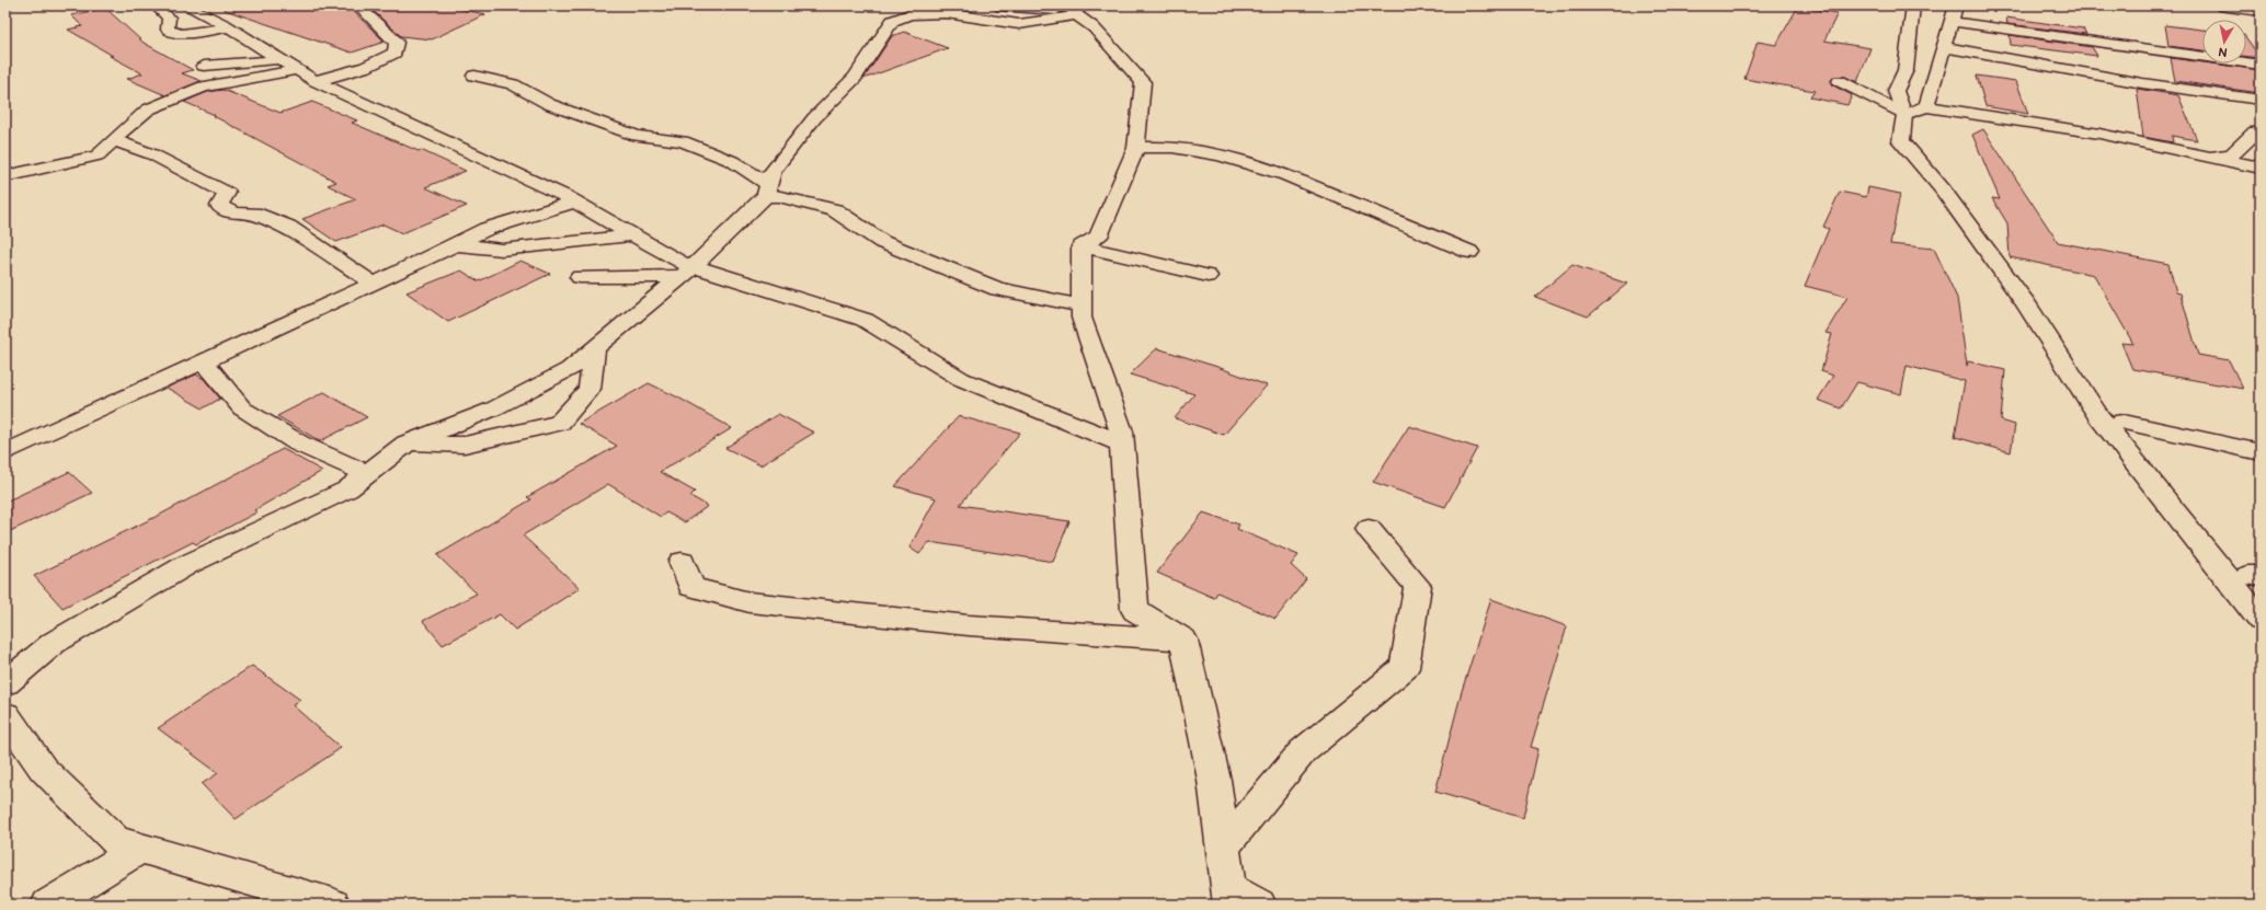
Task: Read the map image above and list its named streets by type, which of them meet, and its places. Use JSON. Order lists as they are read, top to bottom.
{
  "north": "bottom"
}
